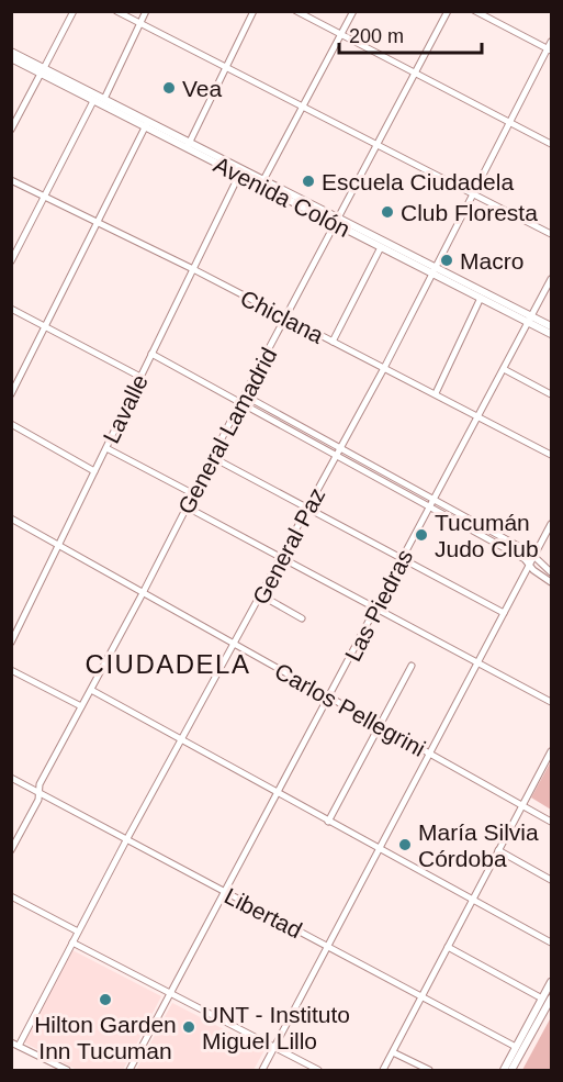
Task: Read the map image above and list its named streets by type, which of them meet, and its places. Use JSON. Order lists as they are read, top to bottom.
{
  "streets": {
    "main road": ["Avenida Colón"],
    "street": [
      "Chiclana",
      "Lavalle",
      "General Lamadrid",
      "General Paz",
      "Las Piedras",
      "Carlos Pellegrini",
      "Libertad"
    ]
  },
  "crossings": [
    ["Avenida Colón", "Lavalle"],
    ["Avenida Colón", "General Lamadrid"],
    ["Avenida Colón", "General Paz"],
    ["Avenida Colón", "Las Piedras"],
    ["Chiclana", "Lavalle"],
    ["Chiclana", "General Lamadrid"],
    ["Chiclana", "General Paz"],
    ["Chiclana", "Las Piedras"],
    ["Lavalle", "Carlos Pellegrini"],
    ["General Lamadrid", "Carlos Pellegrini"],
    ["General Lamadrid", "Libertad"],
    ["General Paz", "Carlos Pellegrini"],
    ["General Paz", "Libertad"],
    ["Las Piedras", "Carlos Pellegrini"],
    ["Las Piedras", "Libertad"]
  ],
  "districts": ["CIUDADELA"],
  "places": [
    "Vea",
    "Escuela Ciudadela",
    "Club Floresta",
    "Macro",
    "Tucumán Judo Club",
    "María Silvia Córdoba",
    "Hilton Garden Inn Tucuman",
    "UNT - Instituto Miguel Lillo"
  ],
  "scale_bar": "200 m"
}
